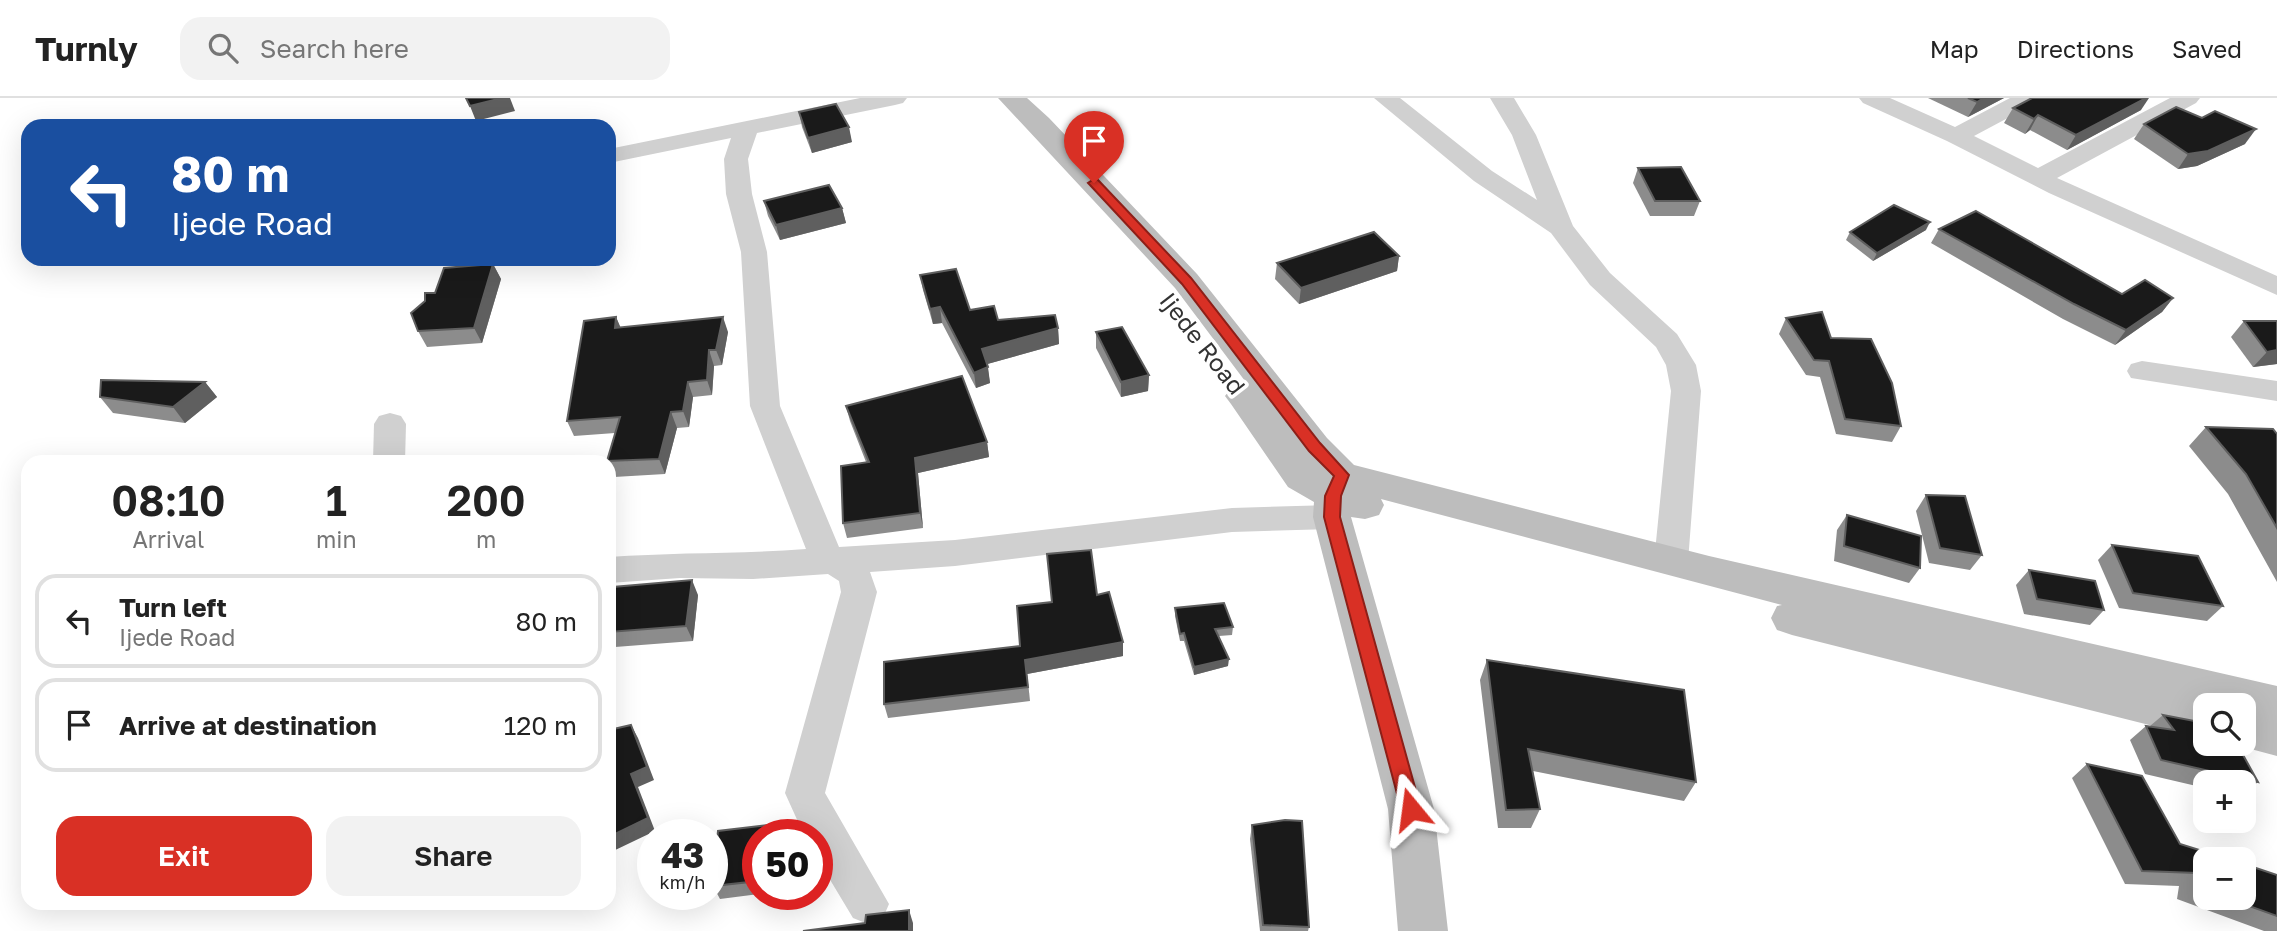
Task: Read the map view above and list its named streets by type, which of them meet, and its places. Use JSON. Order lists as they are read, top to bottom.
{
  "streets": {
    "main road": ["Ijede Road"]
  },
  "page": {
    "header": "Turnly",
    "search": "Search here",
    "nav": ["Map", "Directions", "Saved"],
    "turn": ["80 m", "Ijede Road"],
    "eta": [
      "08:10",
      "Arrival",
      "1",
      "min",
      "200",
      "m"
    ],
    "list": [
      {
        "name": "Turn left",
        "note": "Ijede Road",
        "value": "80 m"
      },
      {
        "name": "Arrive at destination",
        "value": "120 m"
      }
    ],
    "map_buttons": ["+", "−"],
    "buttons": ["Exit", "Share"],
    "speed": "43 km/h",
    "limit": "50"
  }
}
